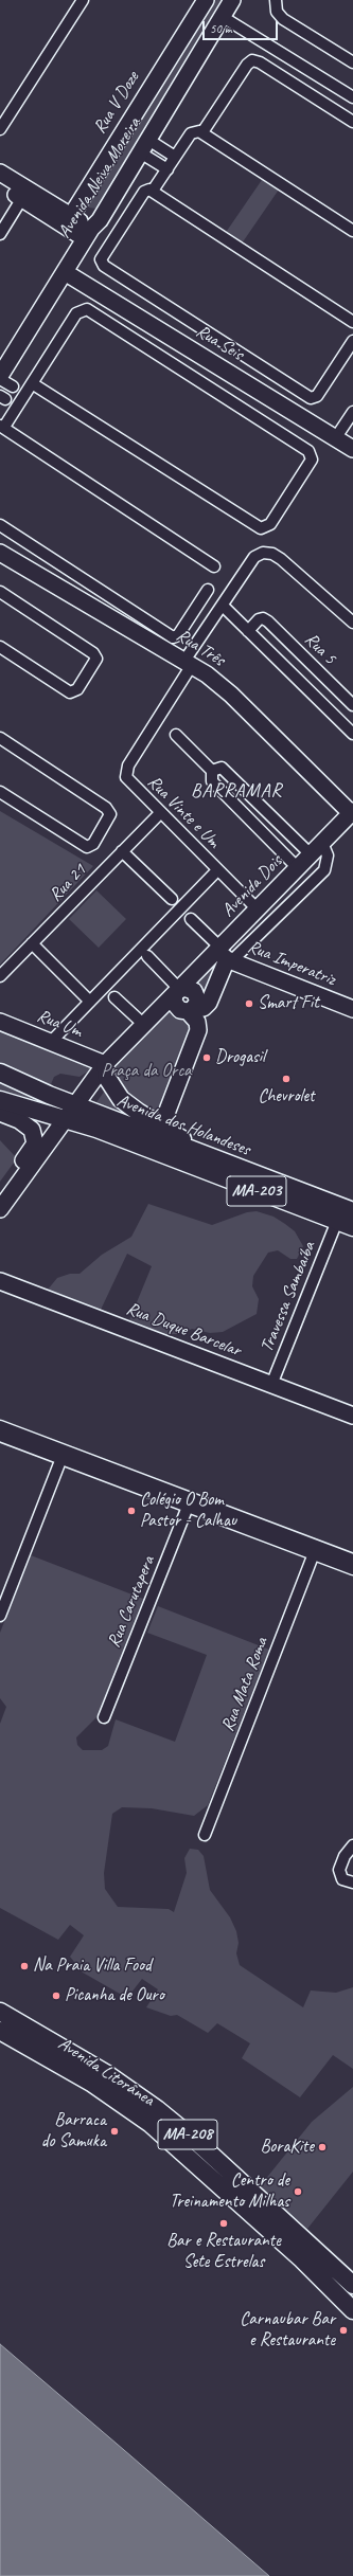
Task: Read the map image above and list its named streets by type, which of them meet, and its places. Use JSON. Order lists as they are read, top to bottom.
{
  "streets": {
    "main road": [
      "Avenida dos Holandeses",
      "MA-203",
      "Avenida Litorânea",
      "MA-208"
    ],
    "street": [
      "Rua V Doze",
      "Avenida Neiva Moreira",
      "Rua Seis",
      "Rua Três",
      "Rua 5",
      "Rua Vinte e Um",
      "Rua 21",
      "Avenida Dois",
      "Rua Imperatriz",
      "Rua Um",
      "Travessa Sambaíba",
      "Rua Duque Barcelar",
      "Rua Carutapera",
      "Rua Mata Roma"
    ]
  },
  "crossings": [
    ["Avenida Neiva Moreira", "Rua Seis"],
    ["Rua Três", "Rua Vinte e Um"],
    ["Rua Três", "Avenida Dois"],
    ["Rua Vinte e Um", "Rua 21"],
    ["Rua Vinte e Um", "Avenida Dois"],
    ["Avenida Dois", "Rua Imperatriz"],
    ["Avenida Dois", "Rua Um"],
    ["Avenida Dois", "Avenida dos Holandeses"],
    ["Avenida dos Holandeses", "Travessa Sambaíba"],
    ["Travessa Sambaíba", "Rua Duque Barcelar"]
  ],
  "districts": ["BARRAMAR"],
  "parks": ["Praça da Orca"],
  "places": [
    "Smart Fit",
    "Drogasil",
    "Chevrolet",
    "Colégio O Bom Pastor - Calhau",
    "Na Praia Villa Food",
    "Picanha de Ouro",
    "Barraca do Samuka",
    "BoraKite",
    "Centro de Treinamento Milhas",
    "Bar e Restaurante Sete Estrelas",
    "Carnaubar Bar e Restaurante"
  ],
  "scale_bar": "50 m"
}
